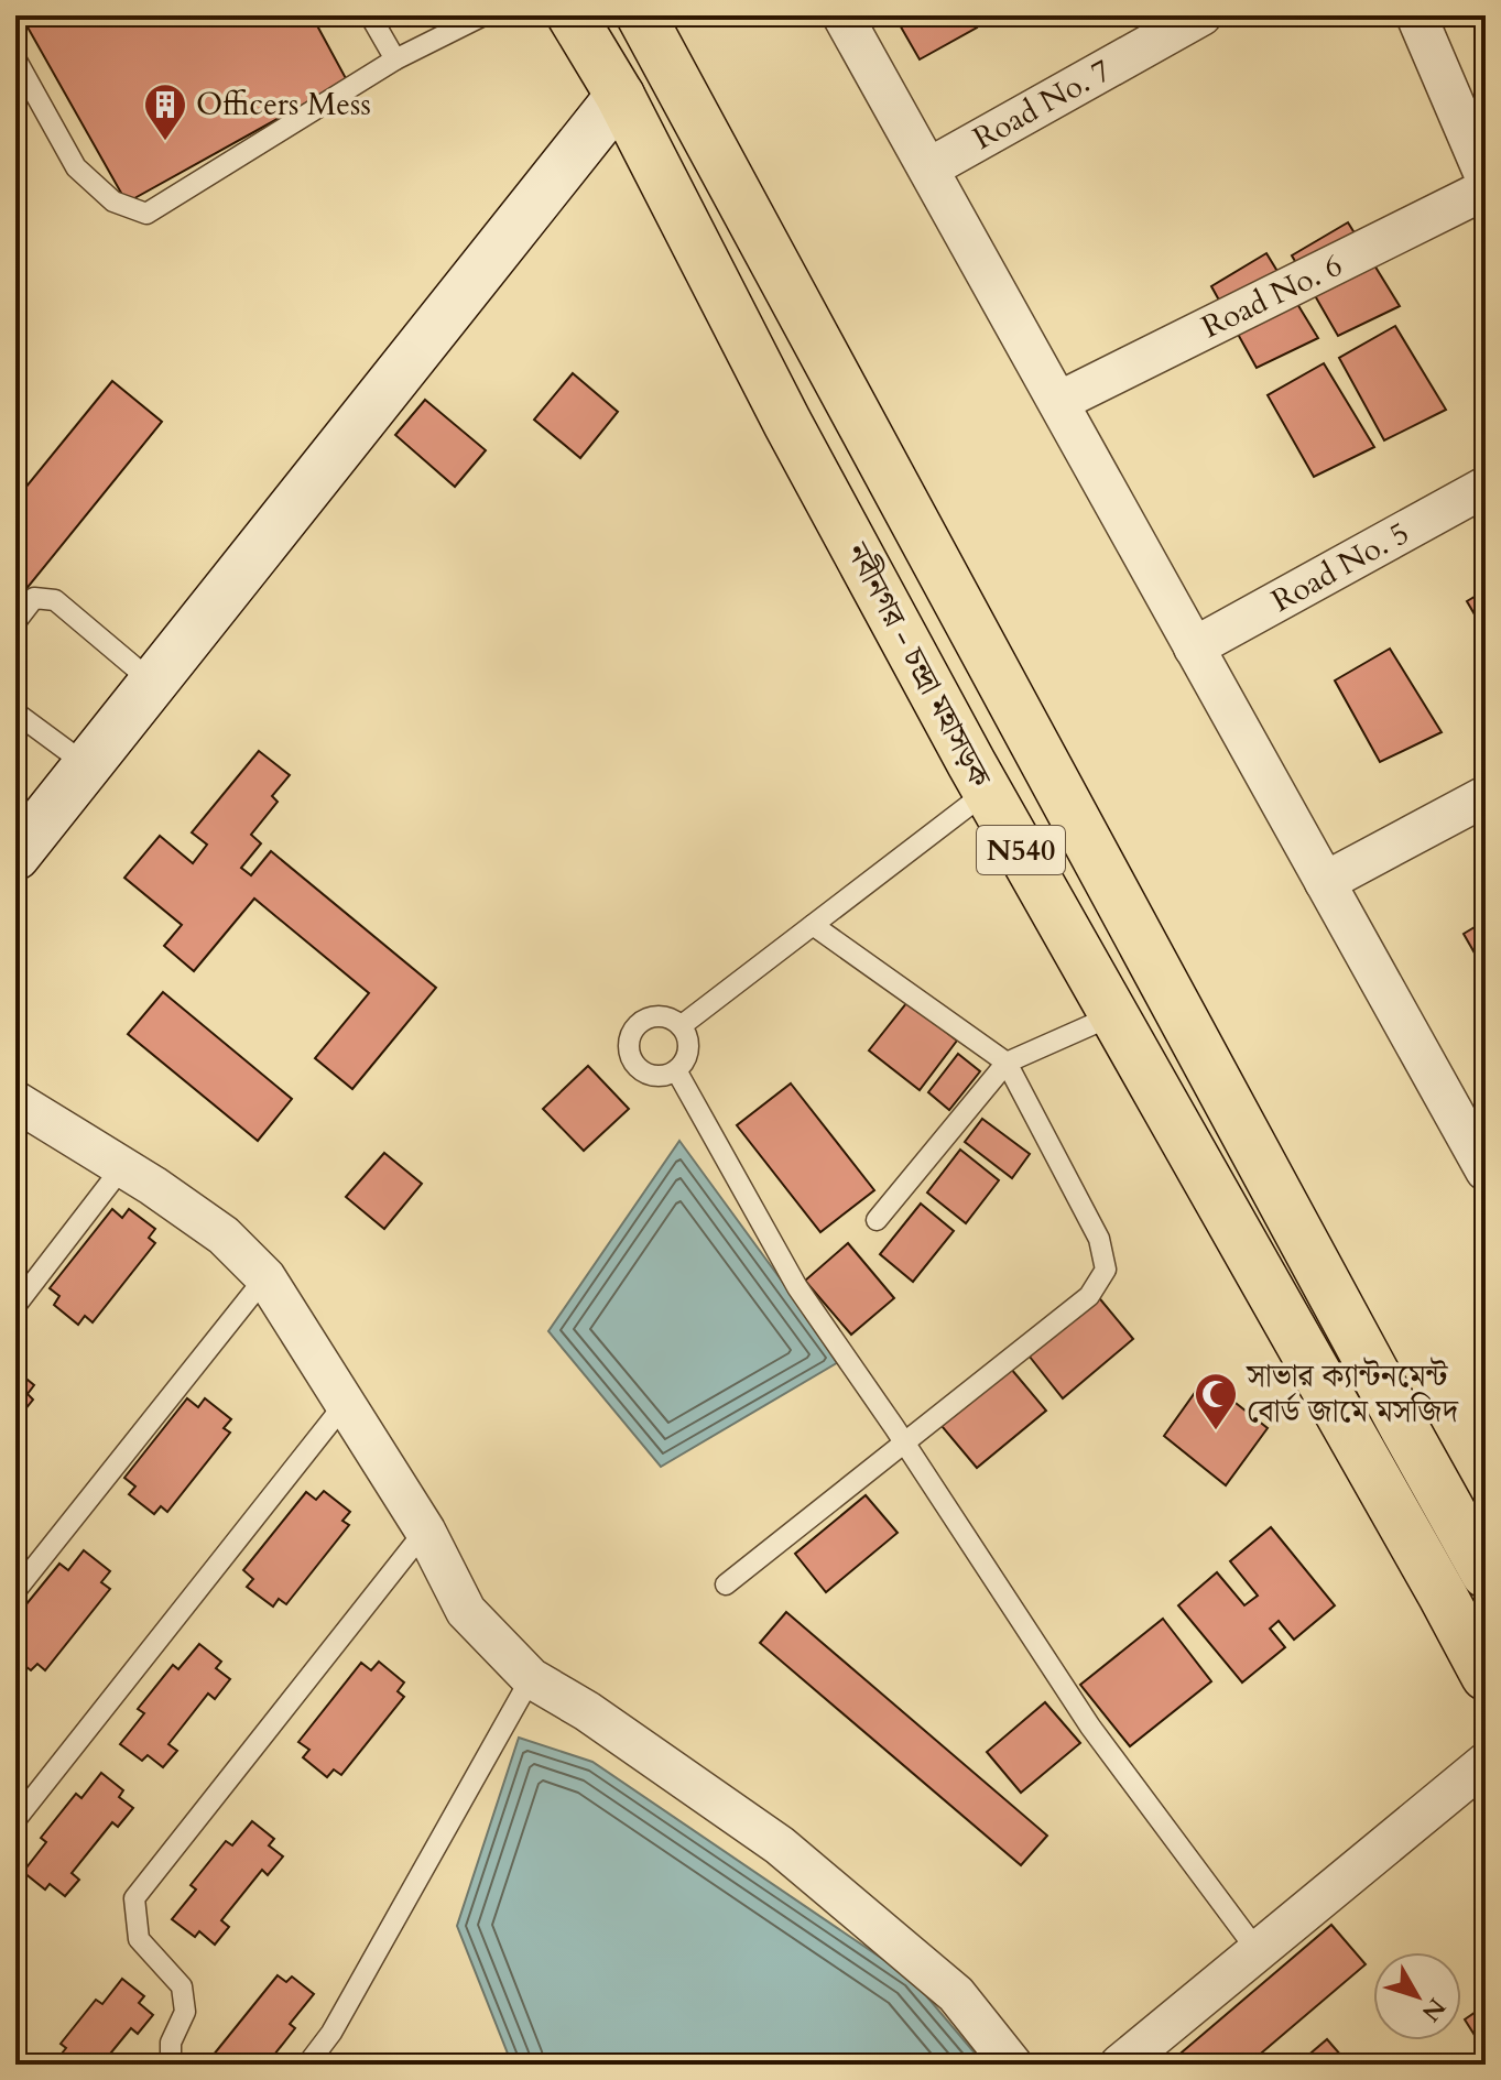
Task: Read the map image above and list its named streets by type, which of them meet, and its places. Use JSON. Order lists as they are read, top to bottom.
{
  "streets": {
    "highway": ["নবীনগর - চন্দ্রা মহাসড়ক", "N540"],
    "street": ["Road No. 7", "Road No. 6", "Road No. 5"]
  },
  "places": {
    "building": ["Officers Mess"],
    "mosque": ["সাভার ক্যান্টনমেন্ট বোর্ড জামে মসজিদ"]
  },
  "north": "bottom right"
}
